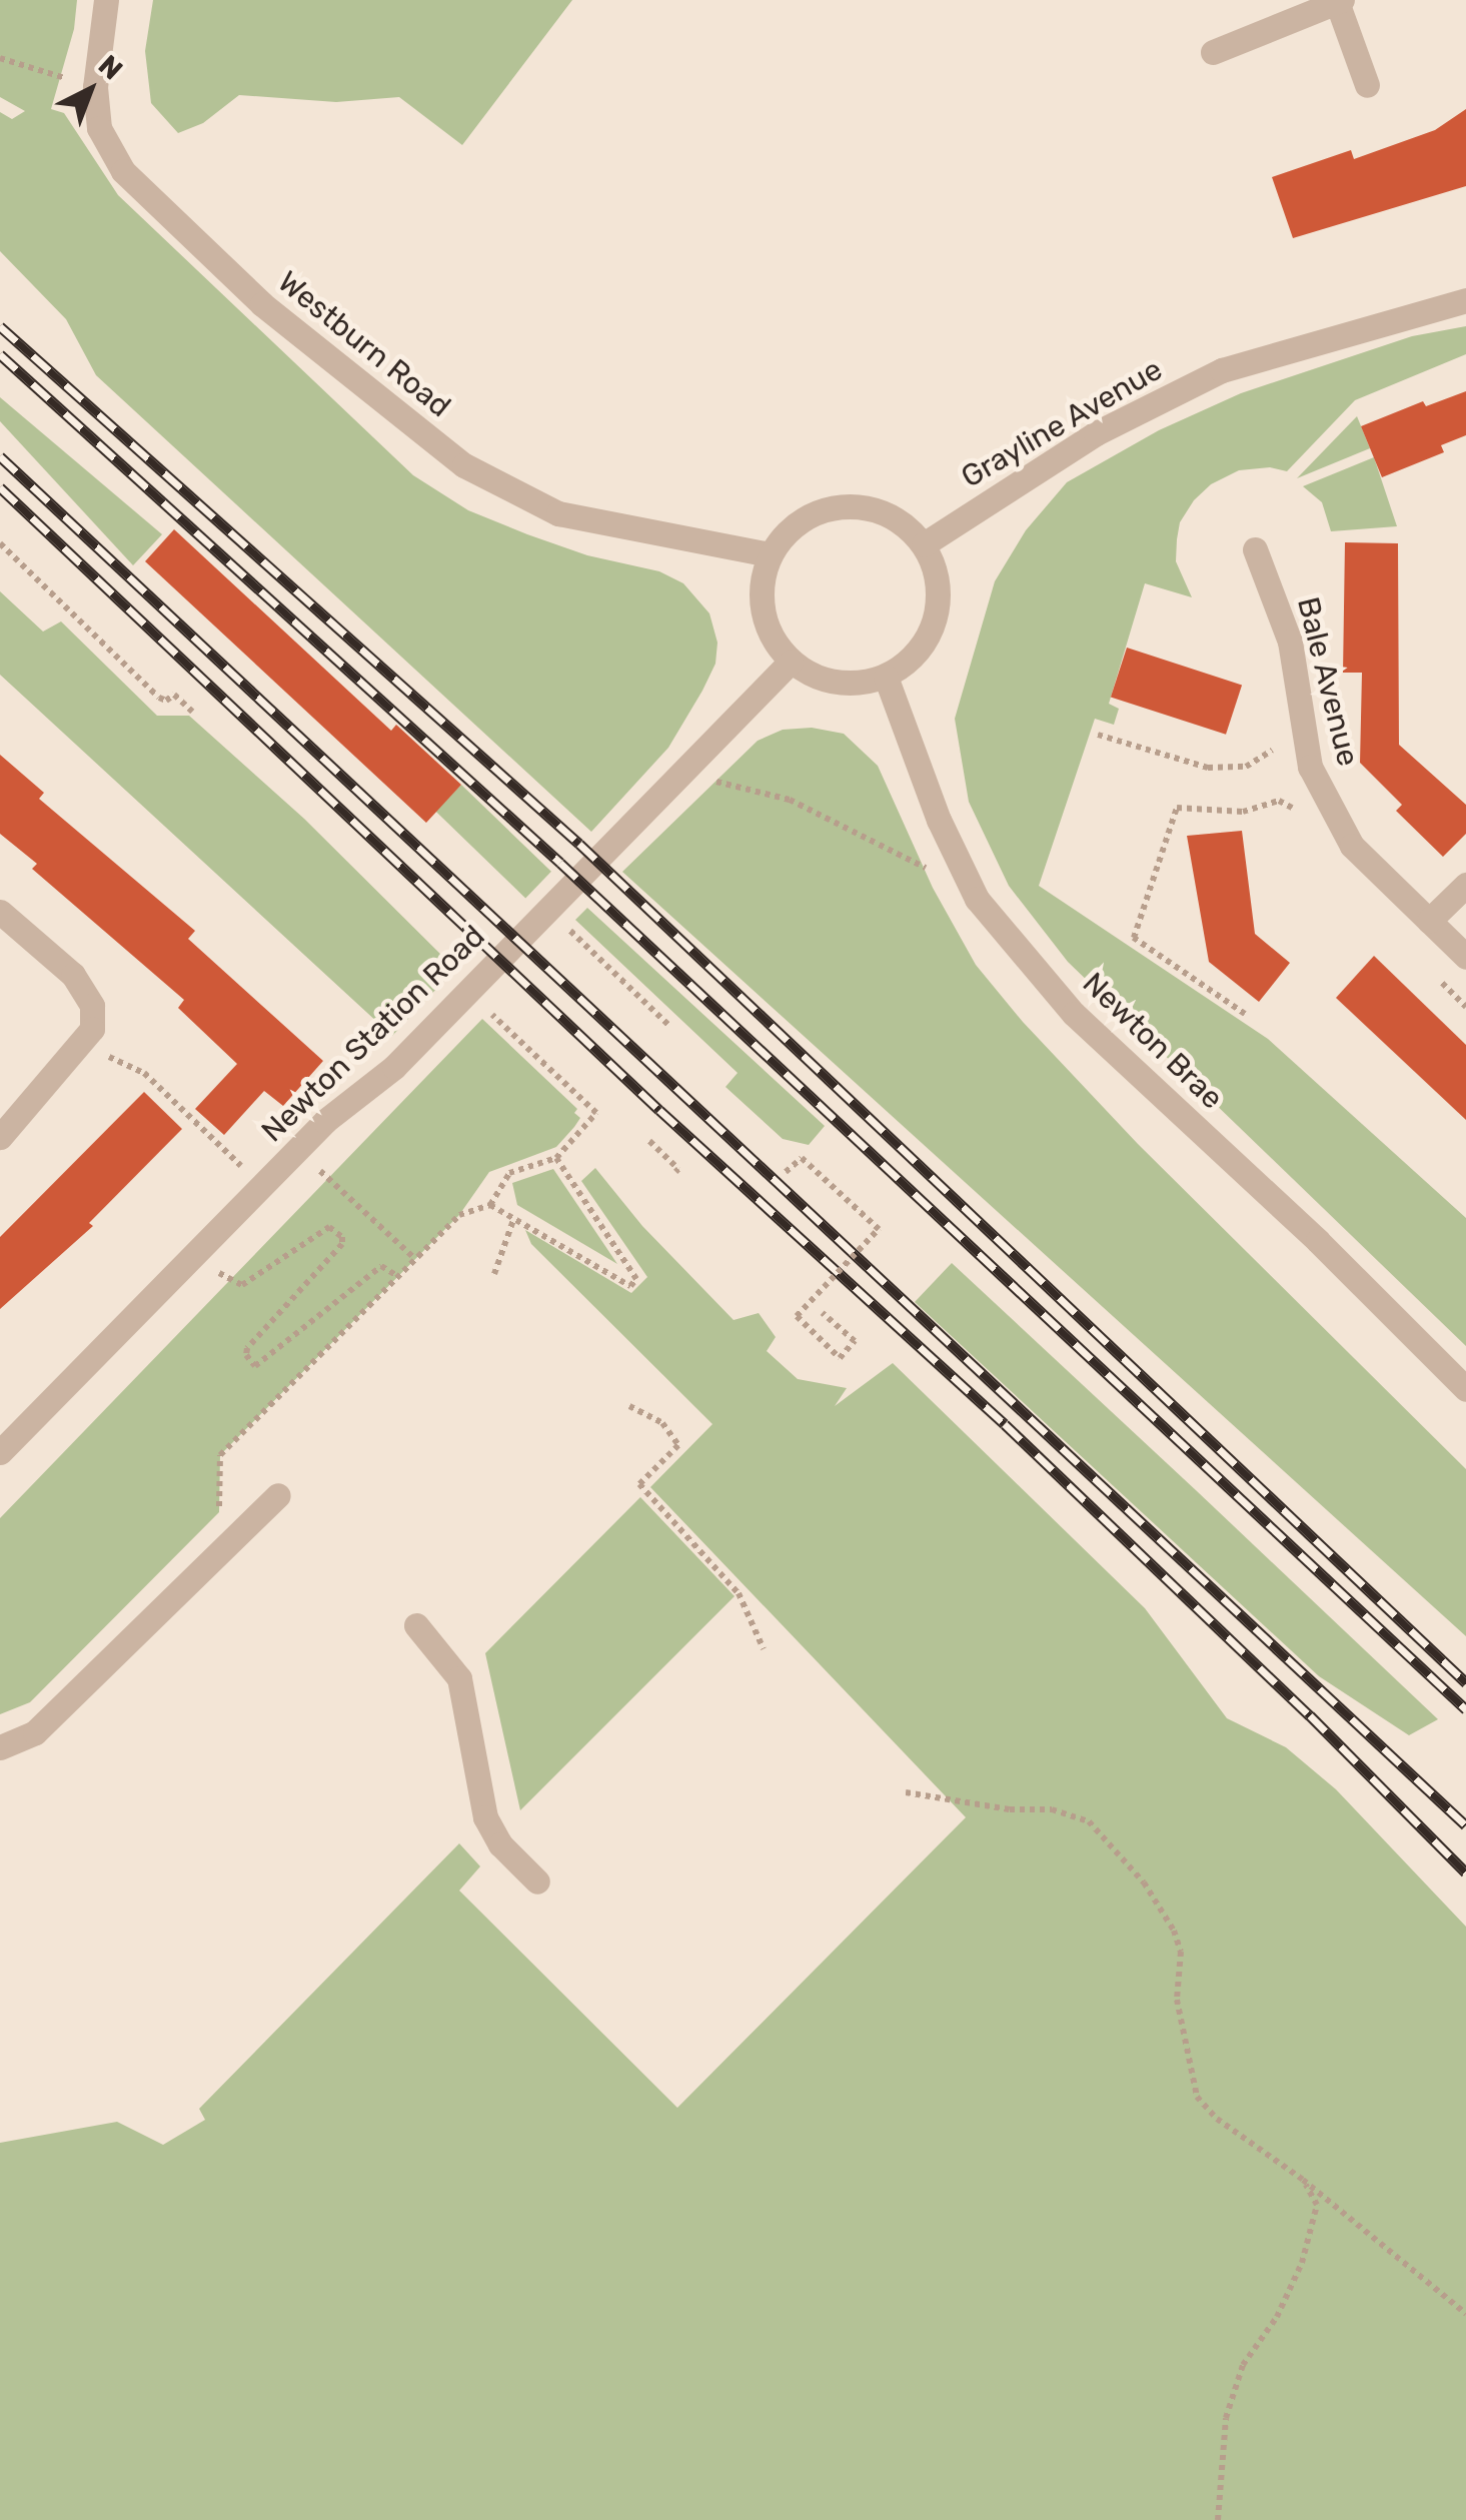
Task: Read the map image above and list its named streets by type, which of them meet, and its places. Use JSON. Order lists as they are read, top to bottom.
{
  "streets": {
    "street": [
      "Westburn Road",
      "Grayline Avenue",
      "Bale Avenue",
      "Newton Station Road",
      "Newton Brae"
    ]
  },
  "crossings": [
    ["Westburn Road", "Grayline Avenue"],
    ["Westburn Road", "Newton Station Road"],
    ["Westburn Road", "Newton Brae"],
    ["Grayline Avenue", "Newton Station Road"],
    ["Grayline Avenue", "Newton Brae"],
    ["Newton Station Road", "Newton Brae"]
  ],
  "north": "top right"
}
